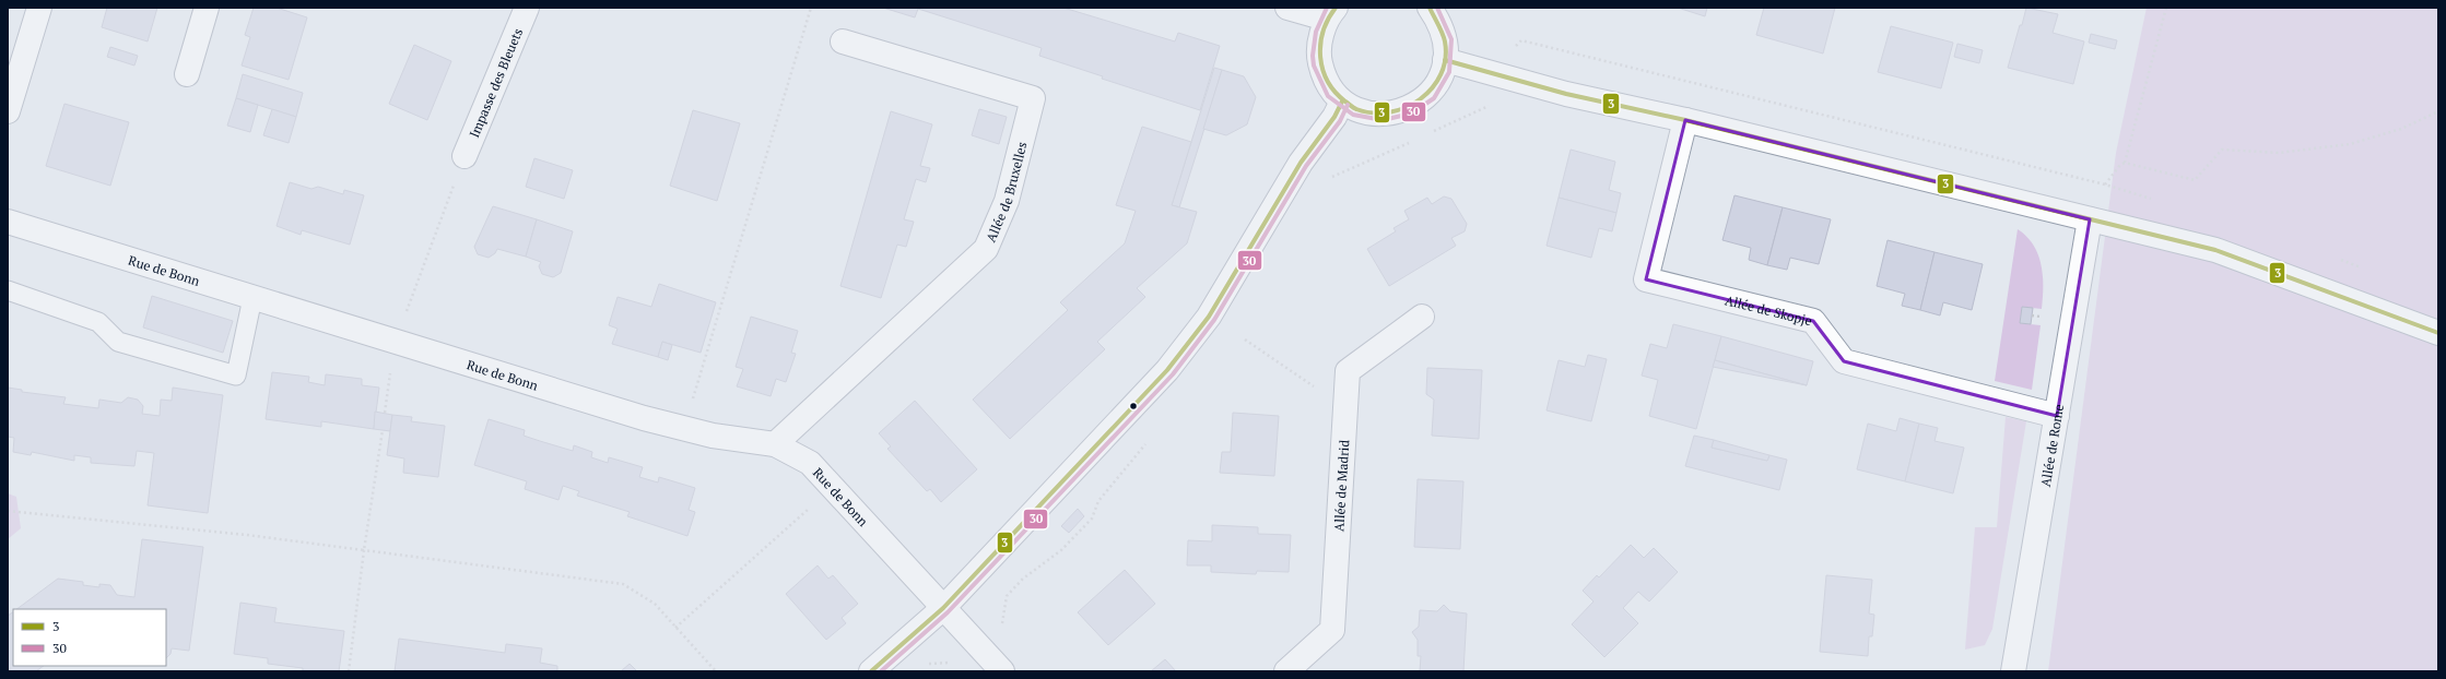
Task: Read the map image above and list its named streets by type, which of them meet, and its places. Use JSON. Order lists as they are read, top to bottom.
{
  "streets": {
    "street": [
      "Impasse des Bleuets",
      "Allée de Bruxelles",
      "Rue de Bonn",
      "Allée de Skopje",
      "Allée de Rome",
      "Allée de Madrid"
    ]
  },
  "crossings": [
    ["Allée de Bruxelles", "Rue de Bonn"],
    ["Allée de Skopje", "Allée de Rome"]
  ],
  "lines": ["transit line 3", "transit line 30"],
  "legend": ["3", "30"]
}
